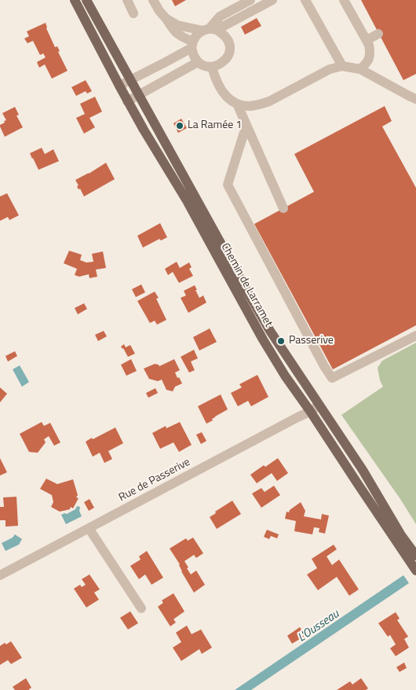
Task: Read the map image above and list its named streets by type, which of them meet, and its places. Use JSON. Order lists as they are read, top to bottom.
{
  "streets": {
    "main road": ["Chemin de Larramet"],
    "street": ["Rue de Passerive"]
  },
  "crossings": [
    ["Chemin de Larramet", "Rue de Passerive"]
  ],
  "water": ["L'Ousseau"],
  "places": ["La Ramée 1", "Passerive"]
}
